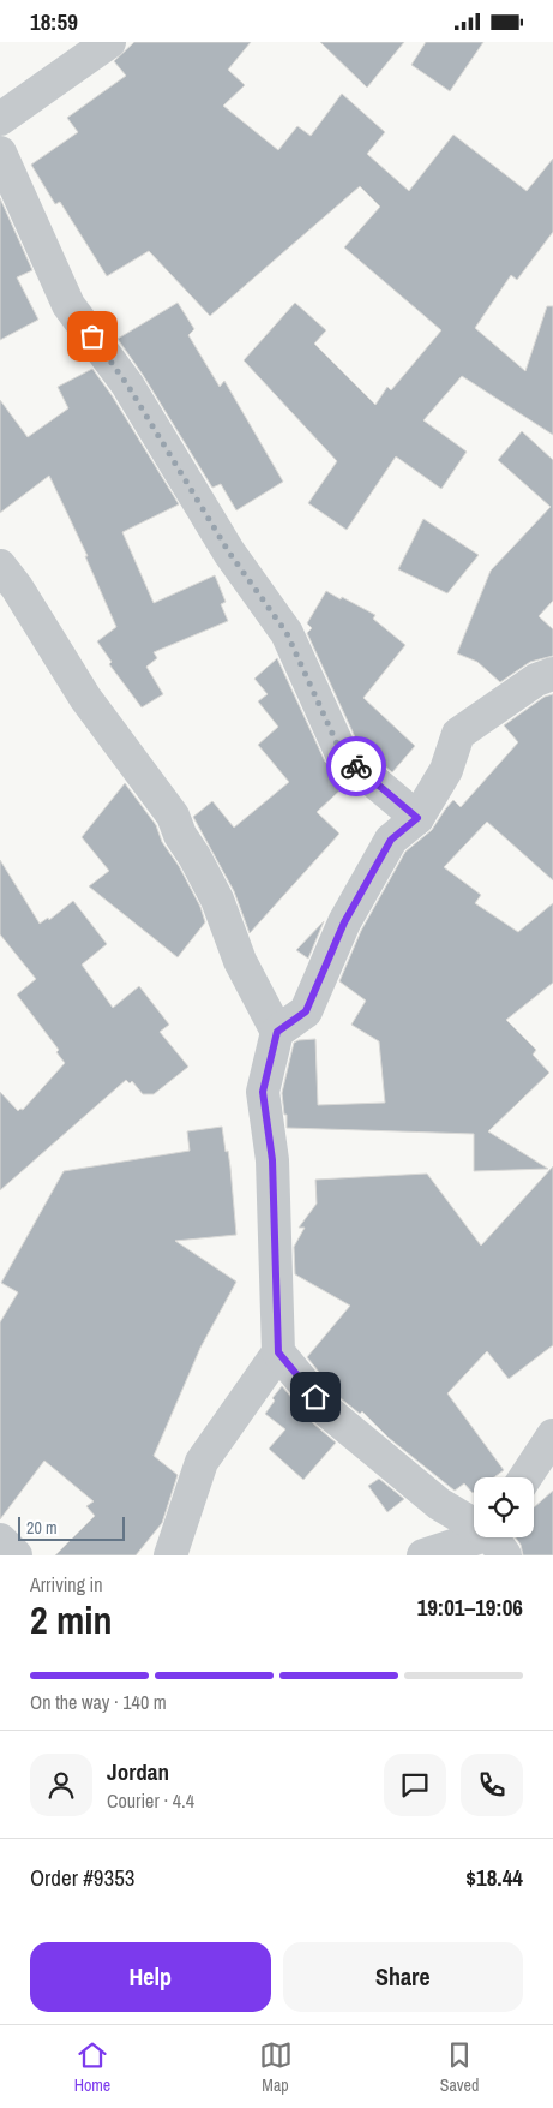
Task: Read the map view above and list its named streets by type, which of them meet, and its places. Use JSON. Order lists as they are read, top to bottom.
{
  "scale_bar": "20 m",
  "page": {
    "status": "18:59",
    "scale": "20 m",
    "heading": ["2 min", "Arriving in", "19:01–19:06"],
    "panel": [
      "Jordan",
      "Courier · 4.4",
      "Order #9353",
      "$18.44"
    ],
    "bar": "On the way · 140 m",
    "buttons": ["Help", "Share"],
    "tabs": ["Home", "Map", "Saved"]
  }
}
